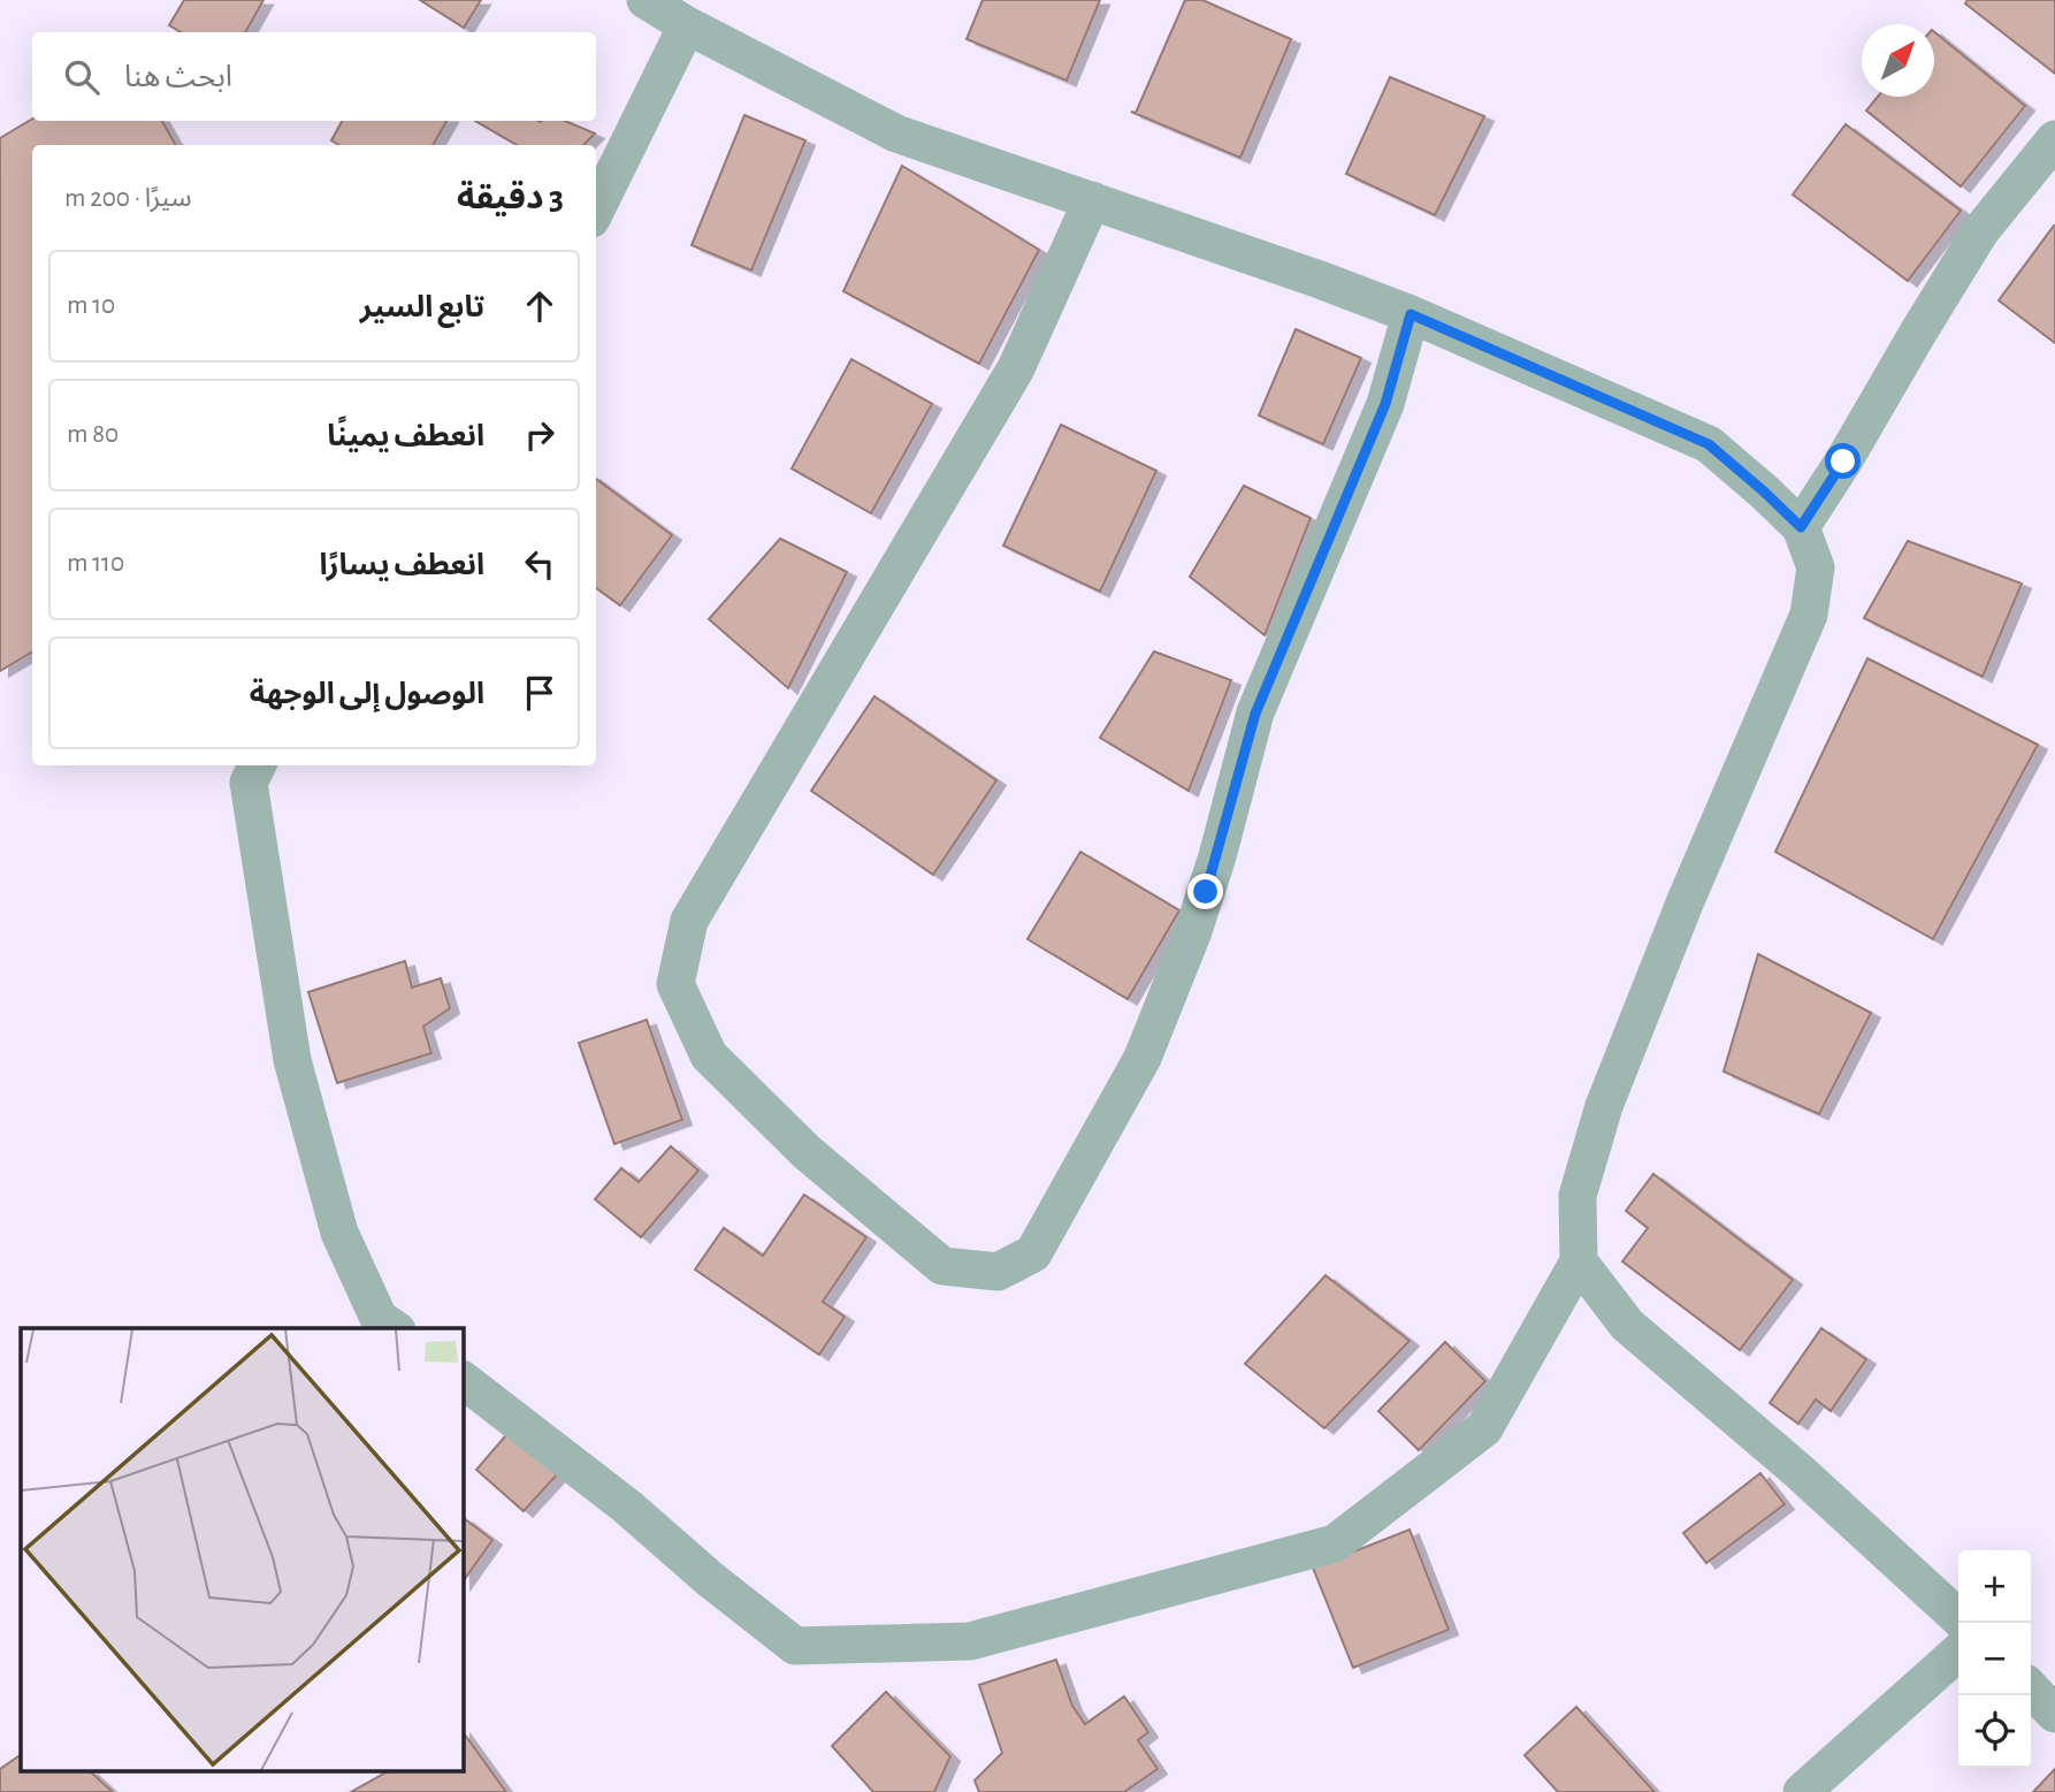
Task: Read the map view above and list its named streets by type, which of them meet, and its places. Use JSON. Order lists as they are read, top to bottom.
{
  "north": "top right",
  "page": {
    "search": "ابحث هنا",
    "heading": ["3 دقيقة", "سيرًا · 200 m"],
    "list": [
      ["تابع السير", "10 m"],
      ["انعطف يمينًا", "80 m"],
      ["انعطف يسارًا", "110 m"],
      "الوصول إلى الوجهة"
    ],
    "map_buttons": ["+", "−"]
  }
}
